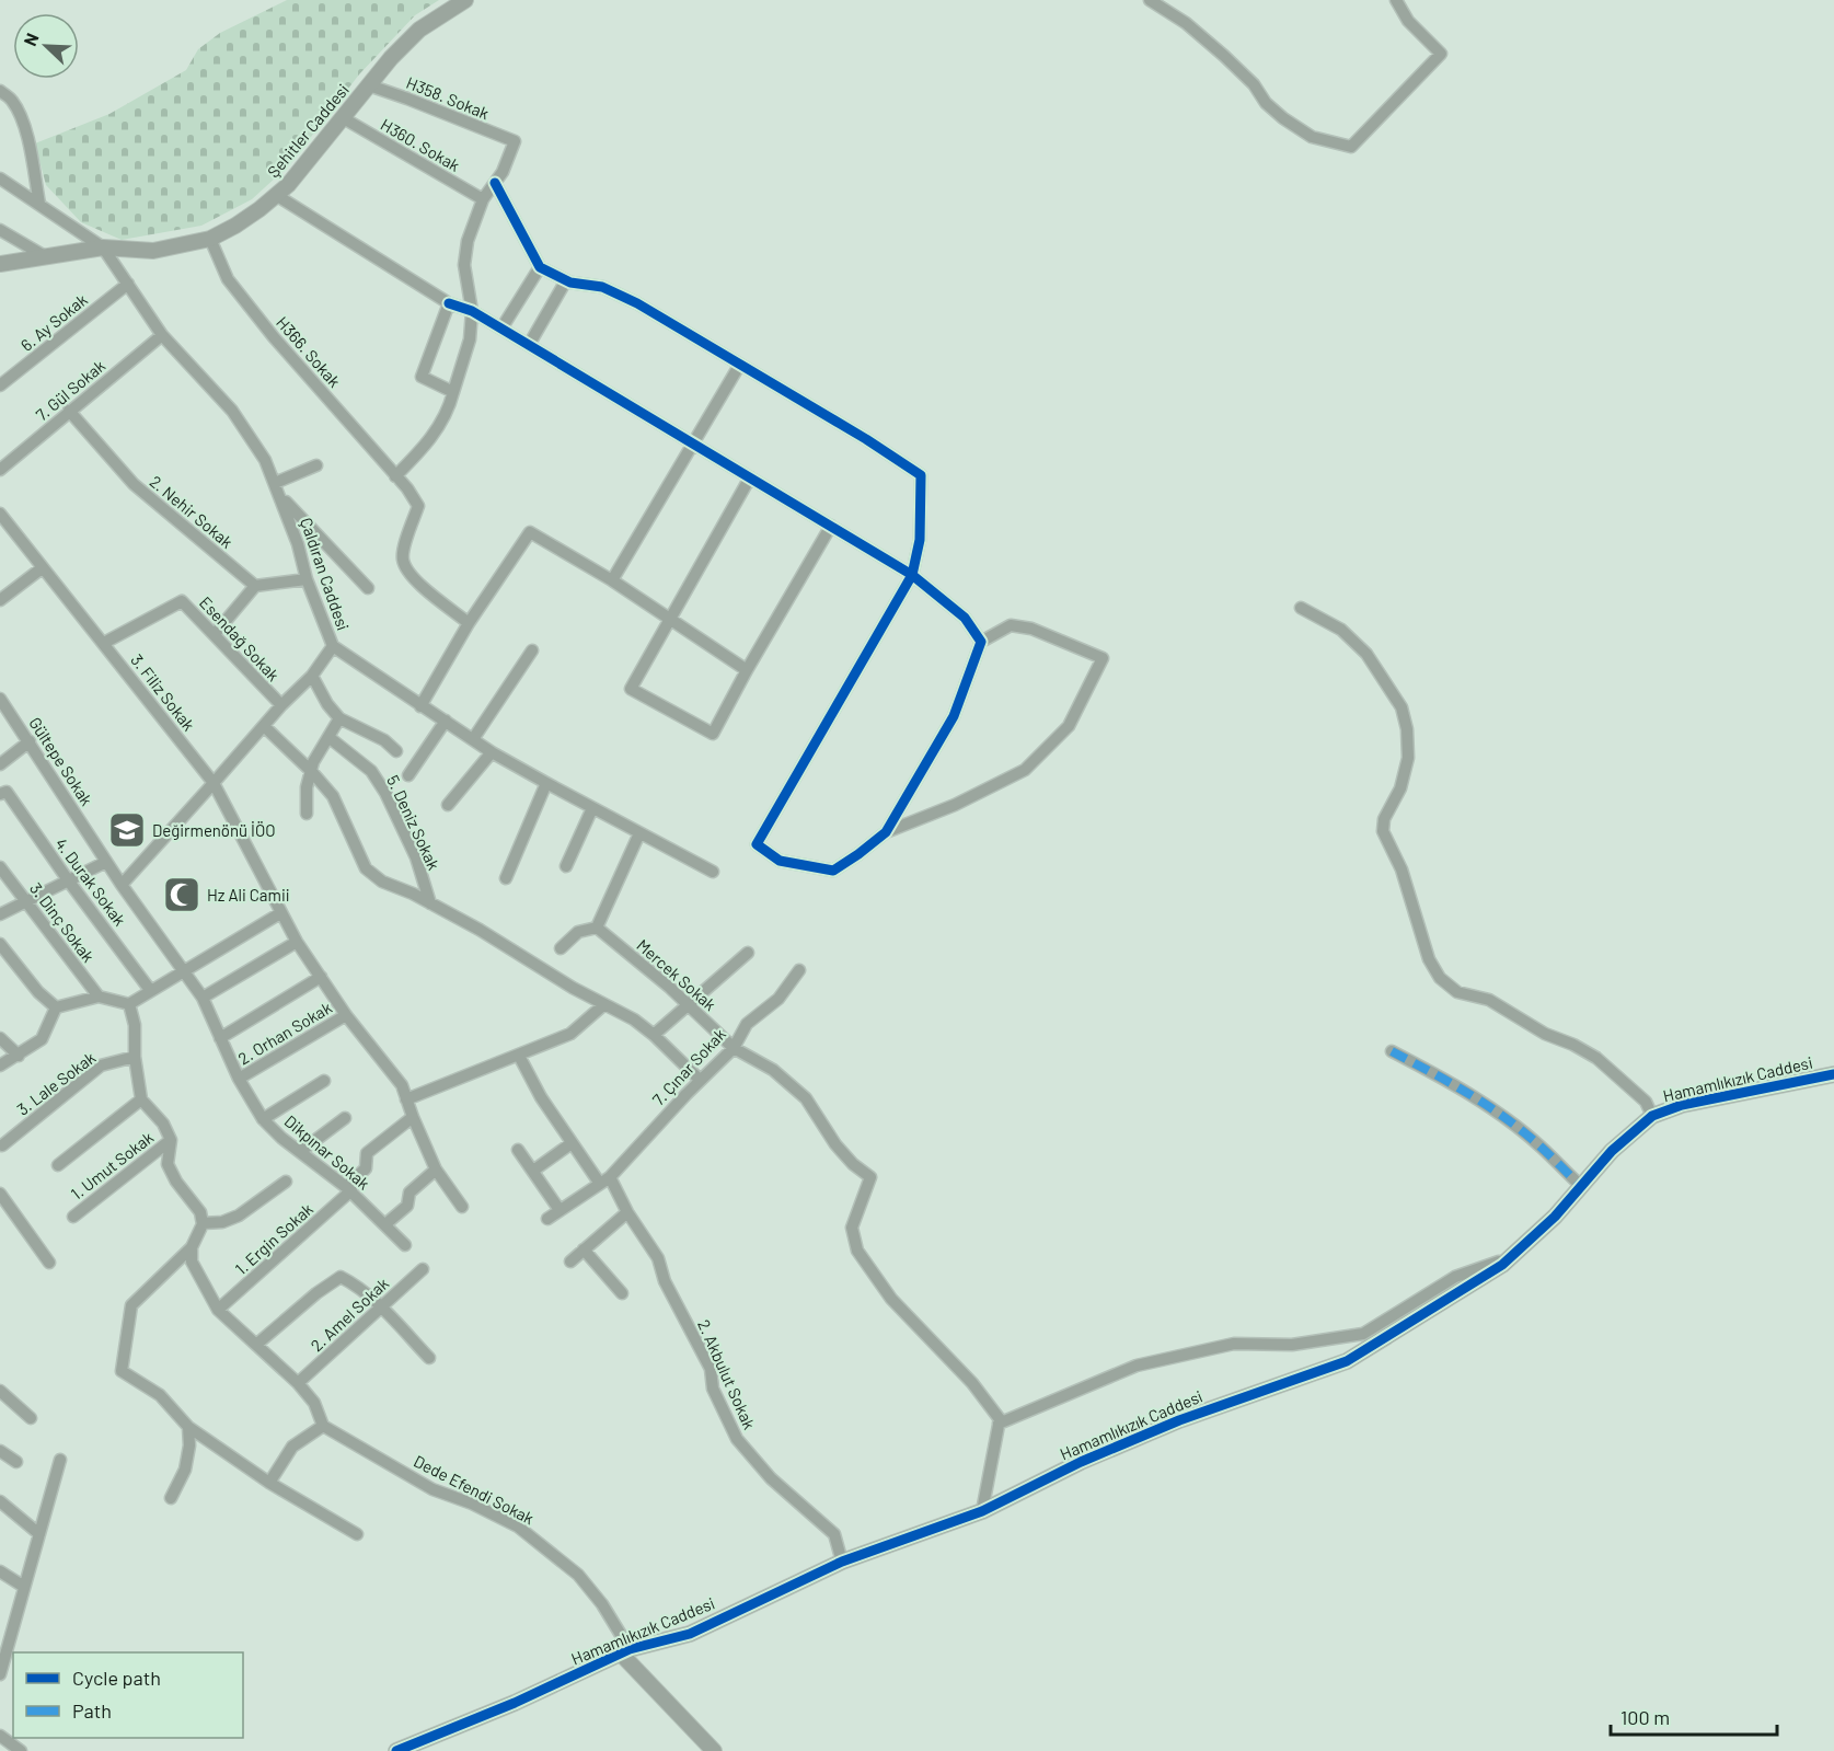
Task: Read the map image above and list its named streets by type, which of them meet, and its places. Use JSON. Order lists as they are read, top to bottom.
{
  "streets": {
    "street": [
      "H358. Sokak",
      "Şehitler Caddesi",
      "H360. Sokak",
      "6. Ay Sokak",
      "H366. Sokak",
      "7. Gül Sokak",
      "2. Nehir Sokak",
      "Çaldıran Caddesi",
      "Esendağ Sokak",
      "3. Filiz Sokak",
      "Gültepe Sokak",
      "5. Deniz Sokak",
      "4. Durak Sokak",
      "3. Dinç Sokak",
      "Mercek Sokak",
      "2. Orhan Sokak",
      "7. Çınar Sokak",
      "Hamamlıkızık Caddesi",
      "3. Lale Sokak",
      "Dikpınar Sokak",
      "1. Umut Sokak",
      "1. Ergin Sokak",
      "2. Amel Sokak",
      "2. Akbulut Sokak",
      "Dede Efendi Sokak"
    ]
  },
  "crossings": [
    ["H358. Sokak", "Şehitler Caddesi"],
    ["Şehitler Caddesi", "H360. Sokak"],
    ["Şehitler Caddesi", "H366. Sokak"],
    ["Şehitler Caddesi", "Çaldıran Caddesi"],
    ["6. Ay Sokak", "Çaldıran Caddesi"],
    ["7. Gül Sokak", "2. Nehir Sokak"],
    ["7. Gül Sokak", "Çaldıran Caddesi"],
    ["Çaldıran Caddesi", "Esendağ Sokak"],
    ["Esendağ Sokak", "3. Filiz Sokak"],
    ["3. Filiz Sokak", "2. Orhan Sokak"],
    ["3. Filiz Sokak", "1. Ergin Sokak"],
    ["Gültepe Sokak", "Dikpınar Sokak"],
    ["Mercek Sokak", "7. Çınar Sokak"],
    ["2. Orhan Sokak", "Dikpınar Sokak"],
    ["7. Çınar Sokak", "2. Akbulut Sokak"],
    ["Hamamlıkızık Caddesi", "2. Akbulut Sokak"],
    ["Hamamlıkızık Caddesi", "Dede Efendi Sokak"],
    ["Dikpınar Sokak", "1. Ergin Sokak"]
  ],
  "places": {
    "school or university": ["Değirmenönü İÖO"],
    "mosque": ["Hz Ali Camii"]
  },
  "legend": ["Cycle path", "Path"],
  "scale_bar": "100 m",
  "north": "top left"
}
